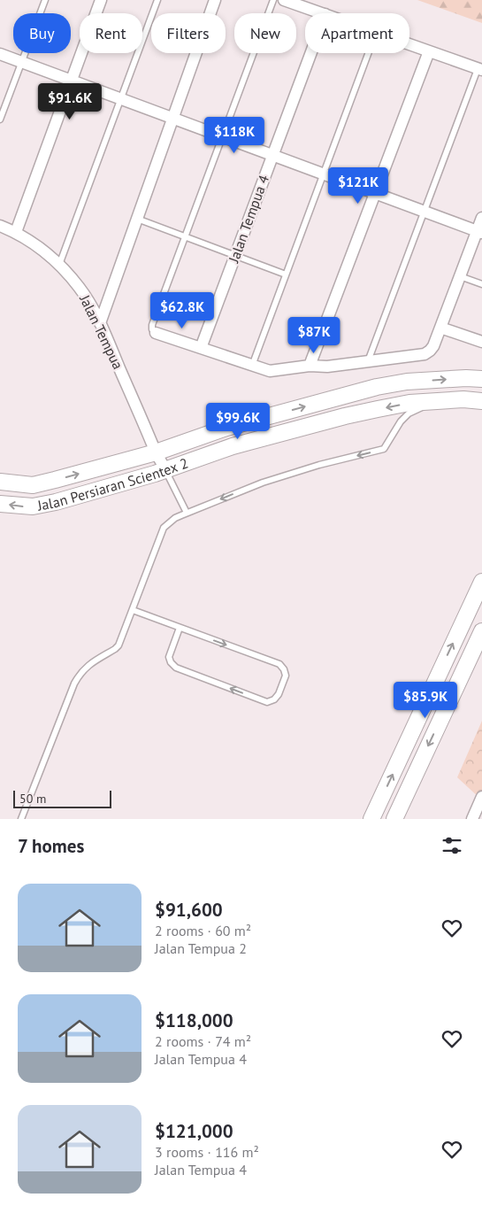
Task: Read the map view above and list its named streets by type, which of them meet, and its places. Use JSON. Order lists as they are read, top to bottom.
{
  "streets": {
    "street": ["Jalan Tempua 4", "Jalan Tempua", "Jalan Persiaran Scientex 2"]
  },
  "crossings": [
    ["Jalan Tempua", "Jalan Persiaran Scientex 2"]
  ],
  "scale_bar": "50 m",
  "page": {
    "chip": [
      "Buy",
      "Rent",
      "Filters",
      "New",
      "Apartment"
    ],
    "price": [
      "$91.6K",
      "$118K",
      "$121K",
      "$62.8K",
      "$87K",
      "$99.6K",
      "$85.9K"
    ],
    "scale": "50 m",
    "heading": "7 homes",
    "list": [
      {
        "name": "$91,600",
        "note": "2 rooms · 60 m² · Jalan Tempua 2"
      },
      {
        "name": "$118,000",
        "note": "2 rooms · 74 m² · Jalan Tempua 4"
      },
      {
        "name": "$121,000",
        "note": "3 rooms · 116 m² · Jalan Tempua 4"
      }
    ]
  }
}
